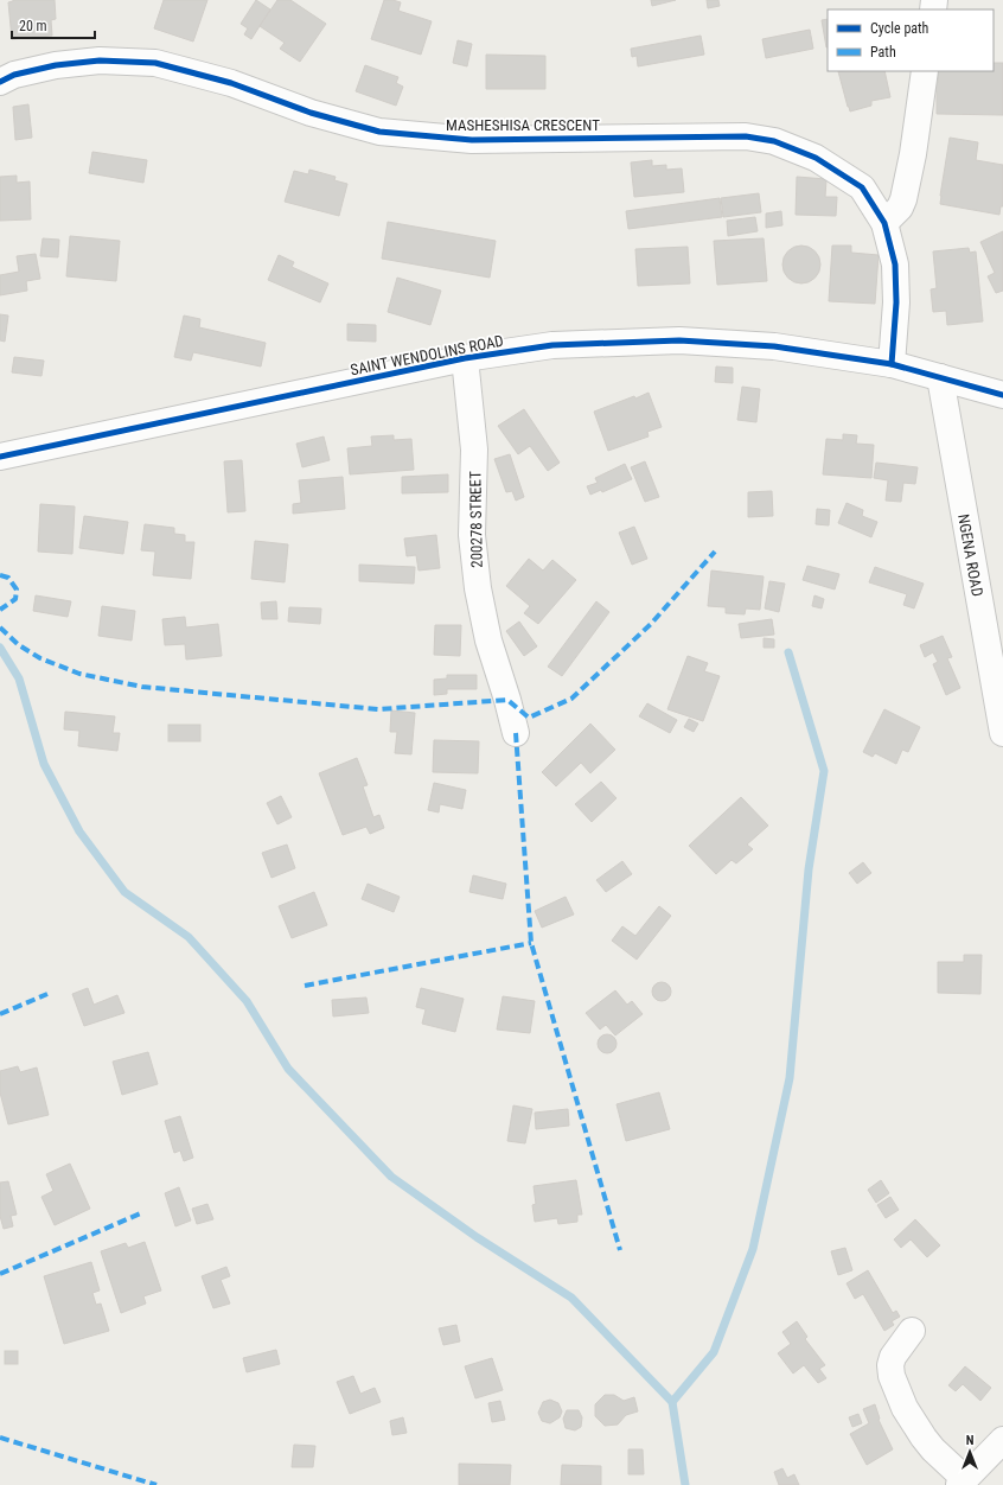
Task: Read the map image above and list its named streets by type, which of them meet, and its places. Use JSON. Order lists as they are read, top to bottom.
{
  "streets": {
    "street": [
      "MASHESHISA CRESCENT",
      "SAINT WENDOLINS ROAD",
      "200278 STREET",
      "NGENA ROAD"
    ]
  },
  "crossings": [
    ["MASHESHISA CRESCENT", "SAINT WENDOLINS ROAD"],
    ["SAINT WENDOLINS ROAD", "200278 STREET"],
    ["SAINT WENDOLINS ROAD", "NGENA ROAD"]
  ],
  "legend": ["Cycle path", "Path"],
  "scale_bar": "20 m",
  "north": "top"
}
